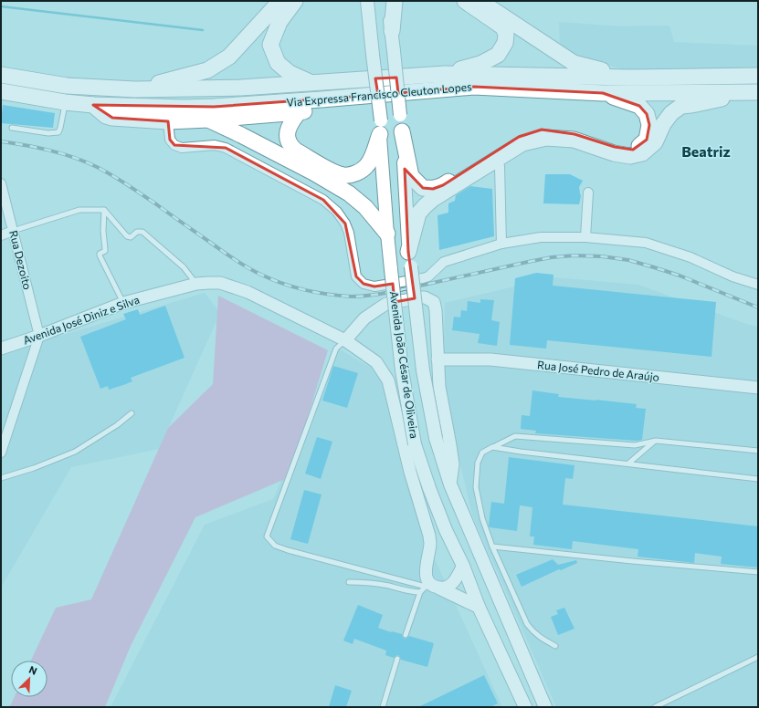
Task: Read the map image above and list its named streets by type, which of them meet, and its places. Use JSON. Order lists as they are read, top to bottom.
{
  "streets": {
    "highway": ["Via Expressa Francisco Cleuton Lopes"],
    "main road": ["Avenida João César de Oliveira"],
    "street": ["Rua Dezoito", "Avenida José Diniz e Silva", "Rua José Pedro de Araújo"]
  },
  "crossings": [
    ["Rua Dezoito", "Avenida José Diniz e Silva"]
  ],
  "districts": ["Beatriz"],
  "north": "top right"
}
